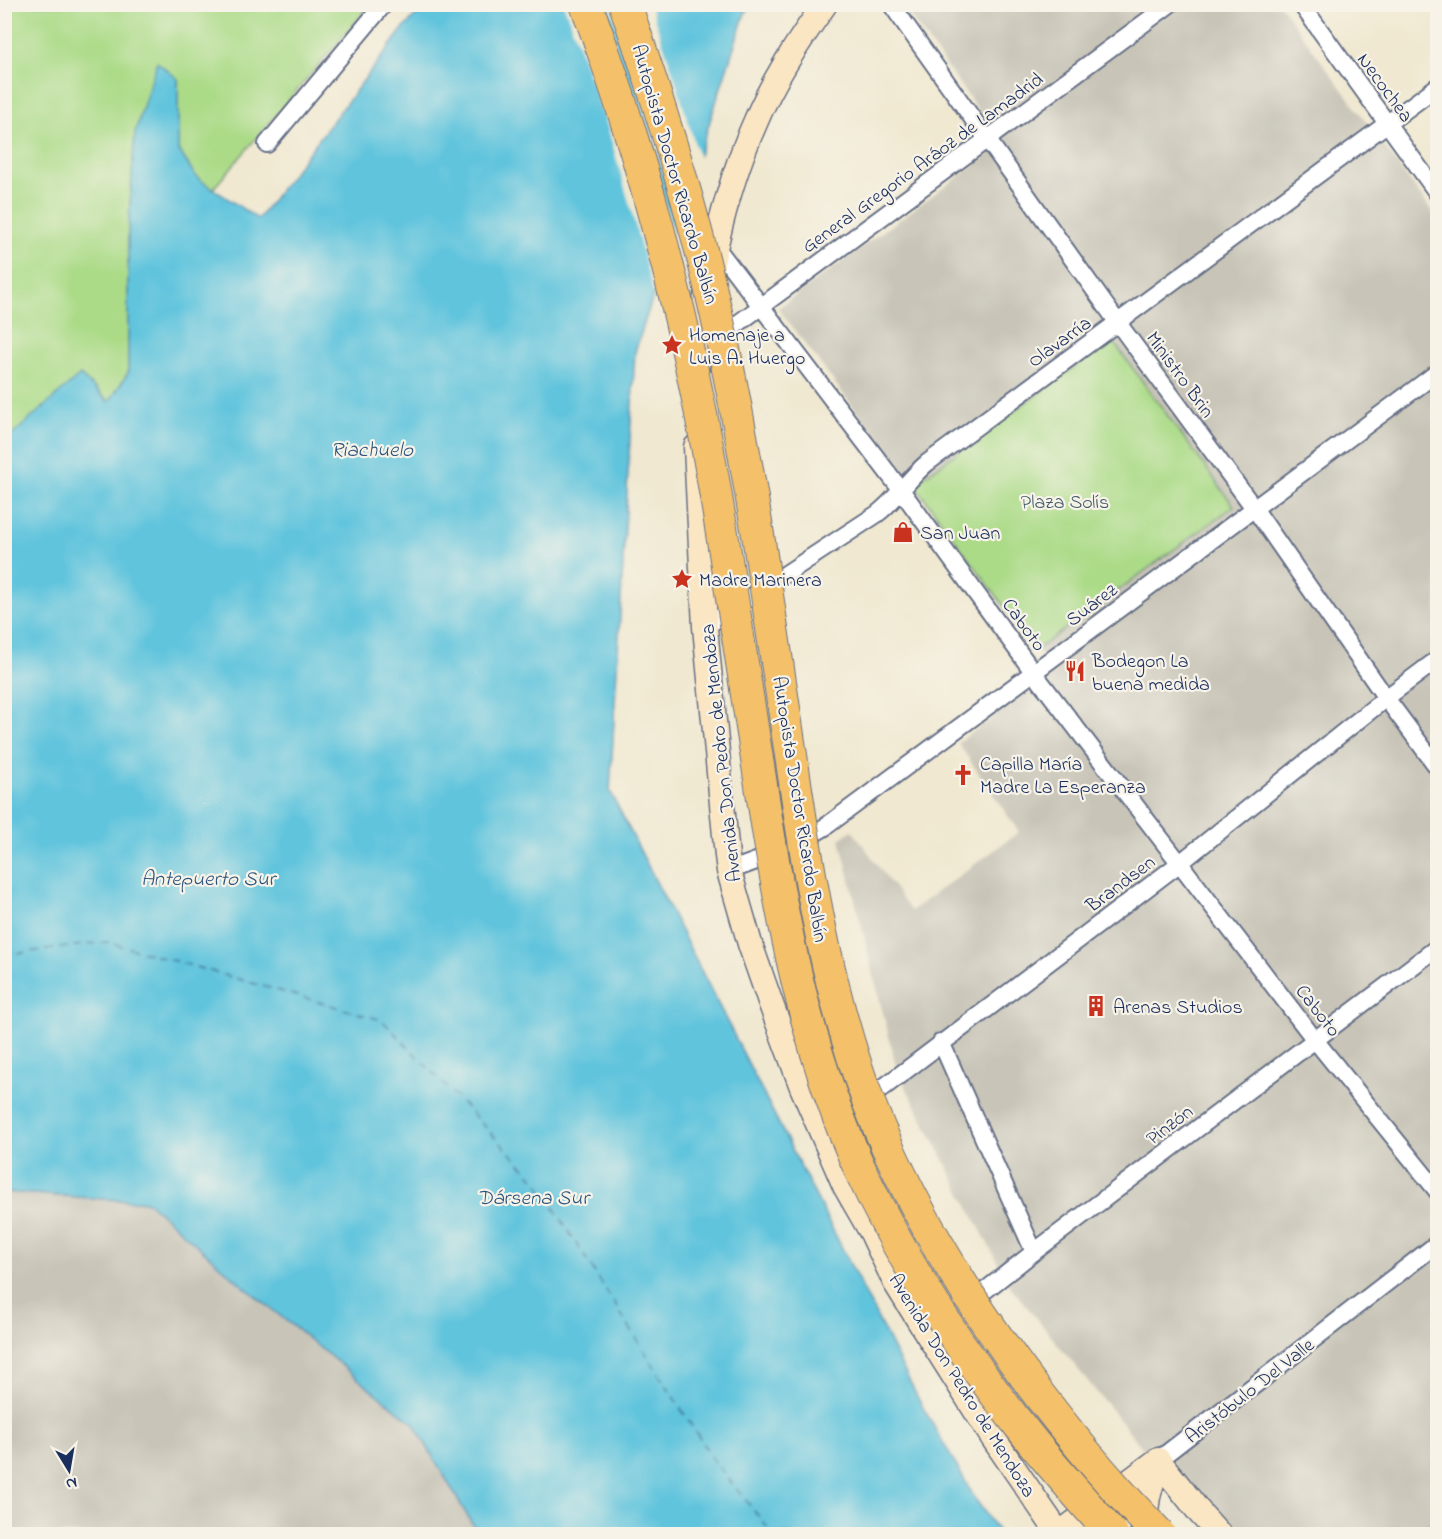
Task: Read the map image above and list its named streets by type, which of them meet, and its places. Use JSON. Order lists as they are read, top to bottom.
{
  "streets": {
    "highway": ["Autopista Doctor Ricardo Balbín"],
    "main road": ["Avenida Don Pedro de Mendoza", "Aristóbulo Del Valle"],
    "street": [
      "Necochea",
      "General Gregorio Aráoz de Lamadrid",
      "Olavarría",
      "Ministro Brin",
      "Suárez",
      "Caboto",
      "Brandsen",
      "Pinzón"
    ]
  },
  "crossings": [
    ["Necochea", "Olavarría"],
    ["General Gregorio Aráoz de Lamadrid", "Ministro Brin"],
    ["General Gregorio Aráoz de Lamadrid", "Caboto"],
    ["General Gregorio Aráoz de Lamadrid", "Avenida Don Pedro de Mendoza"],
    ["Olavarría", "Ministro Brin"],
    ["Olavarría", "Caboto"],
    ["Olavarría", "Avenida Don Pedro de Mendoza"],
    ["Ministro Brin", "Suárez"],
    ["Ministro Brin", "Brandsen"],
    ["Suárez", "Caboto"],
    ["Suárez", "Avenida Don Pedro de Mendoza"],
    ["Caboto", "Avenida Don Pedro de Mendoza"],
    ["Caboto", "Brandsen"],
    ["Caboto", "Pinzón"],
    ["Avenida Don Pedro de Mendoza", "Brandsen"],
    ["Avenida Don Pedro de Mendoza", "Pinzón"],
    ["Avenida Don Pedro de Mendoza", "Aristóbulo Del Valle"]
  ],
  "water": ["Riachuelo", "Antepuerto Sur", "Dársena Sur"],
  "parks": ["Plaza Solís"],
  "places": {
    "place": ["Homenaje a Luis A. Huergo", "Madre Marinera"],
    "shop": ["San Juan"],
    "restaurant": ["Bodegon La buena medida"],
    "church": ["Capilla María Madre La Esperanza"],
    "building": ["Arenas Studios"]
  },
  "north": "bottom"
}
